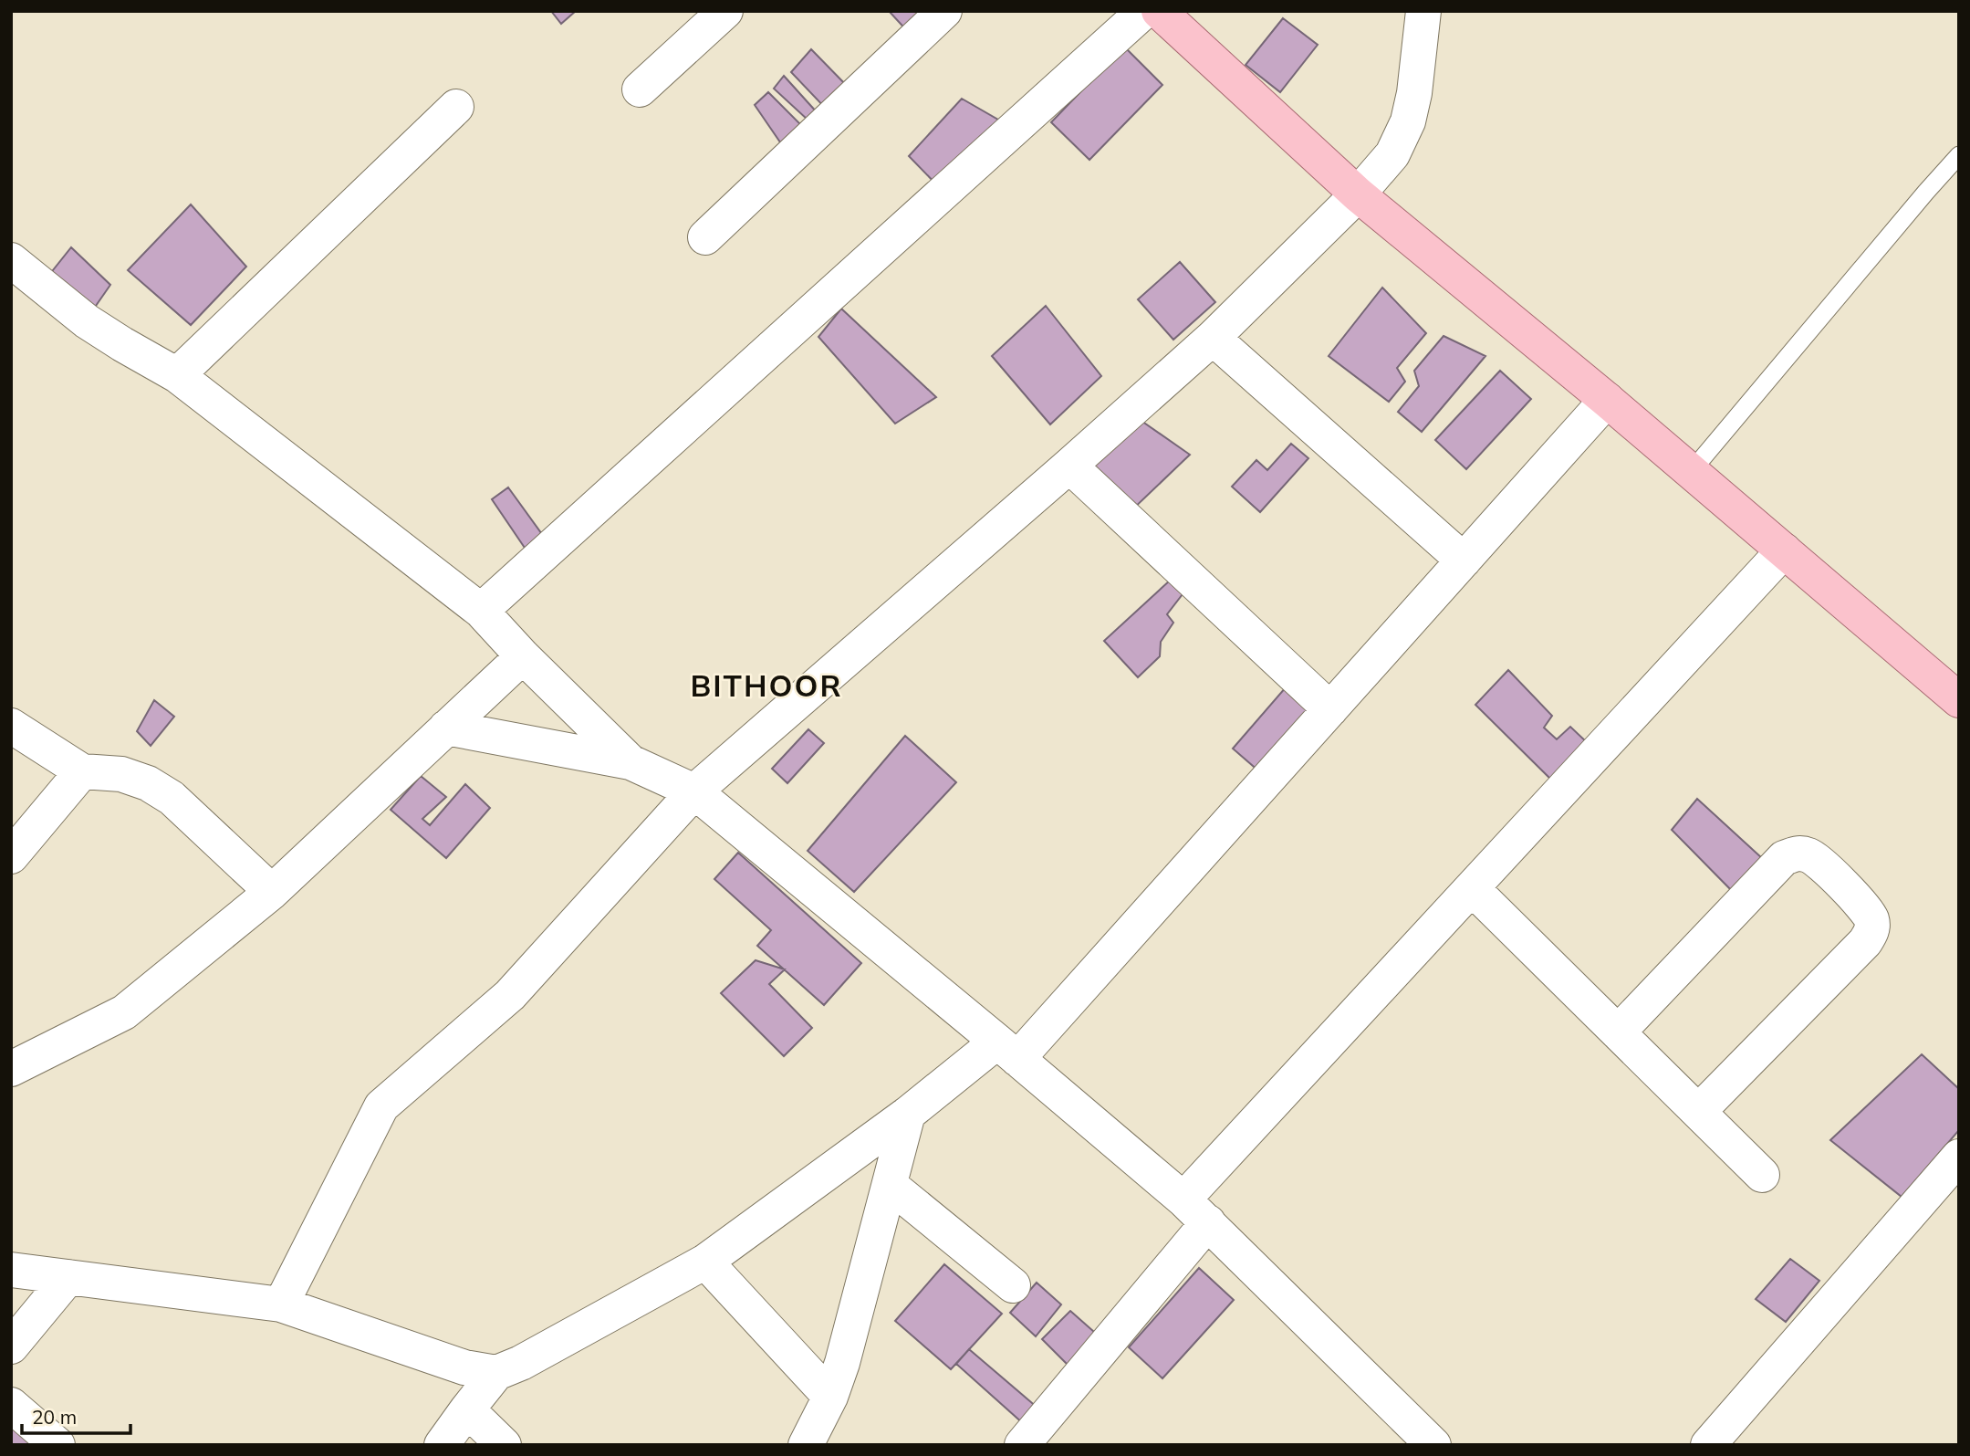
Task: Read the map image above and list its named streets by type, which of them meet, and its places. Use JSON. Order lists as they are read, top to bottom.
{
  "districts": ["BITHOOR"],
  "scale_bar": "20 m"
}
